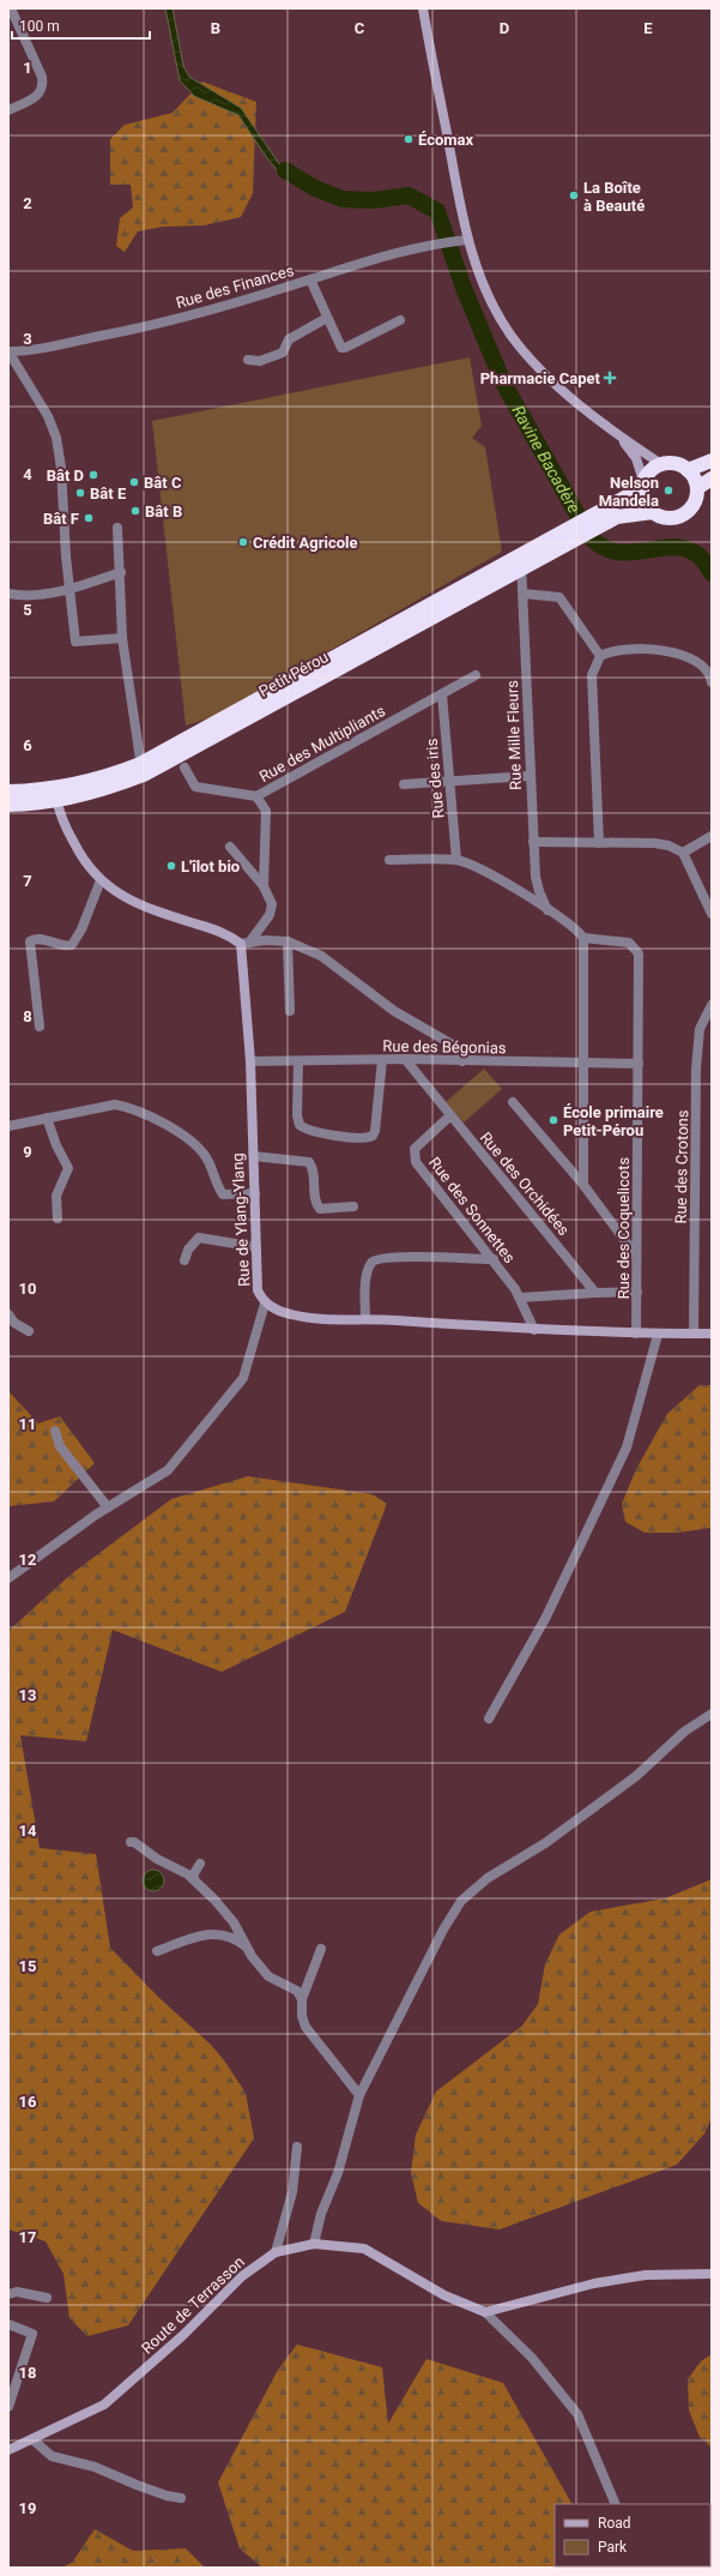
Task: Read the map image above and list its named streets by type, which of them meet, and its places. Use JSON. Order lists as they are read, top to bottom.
{
  "streets": {
    "highway": ["Petit Pérou"],
    "street": [
      "Rue des Finances",
      "Rue Mille Fleurs",
      "Rue des Multipliants",
      "Rue des iris",
      "Rue des Bégonias",
      "Rue des Crotons",
      "Rue des Orchidées",
      "Rue des Sonnettes",
      "Rue de Ylang-Ylang",
      "Rue des Coquelicots",
      "Route de Terrasson"
    ]
  },
  "crossings": [
    ["Petit Pérou", "Rue Mille Fleurs"],
    ["Rue des Multipliants", "Rue des iris"],
    ["Rue des Bégonias", "Rue des Orchidées"],
    ["Rue des Bégonias", "Rue de Ylang-Ylang"],
    ["Rue des Bégonias", "Rue des Coquelicots"],
    ["Rue des Crotons", "Rue de Ylang-Ylang"],
    ["Rue des Orchidées", "Rue des Sonnettes"],
    ["Rue des Sonnettes", "Rue de Ylang-Ylang"],
    ["Rue de Ylang-Ylang", "Rue des Coquelicots"]
  ],
  "water": ["Ravine Bacadère"],
  "places": {
    "other": [
      "Écomax",
      "La Boîte à Beauté",
      "Bât D",
      "Bât C",
      "Nelson Mandela",
      "Bât E",
      "Bât B",
      "Bât F",
      "Crédit Agricole",
      "L'îlot bio",
      "École primaire Petit-Pérou"
    ],
    "health": ["Pharmacie Capet"]
  },
  "legend": ["Road", "Park"],
  "scale_bar": "100 m",
  "grid": {
    "columns": [
      "B",
      "C",
      "D",
      "E"
    ],
    "rows": [
      "1",
      "2",
      "3",
      "4",
      "5",
      "6",
      "7",
      "8",
      "9",
      "10",
      "11",
      "12",
      "13",
      "14",
      "15",
      "16",
      "17",
      "18",
      "19"
    ]
  }
}
